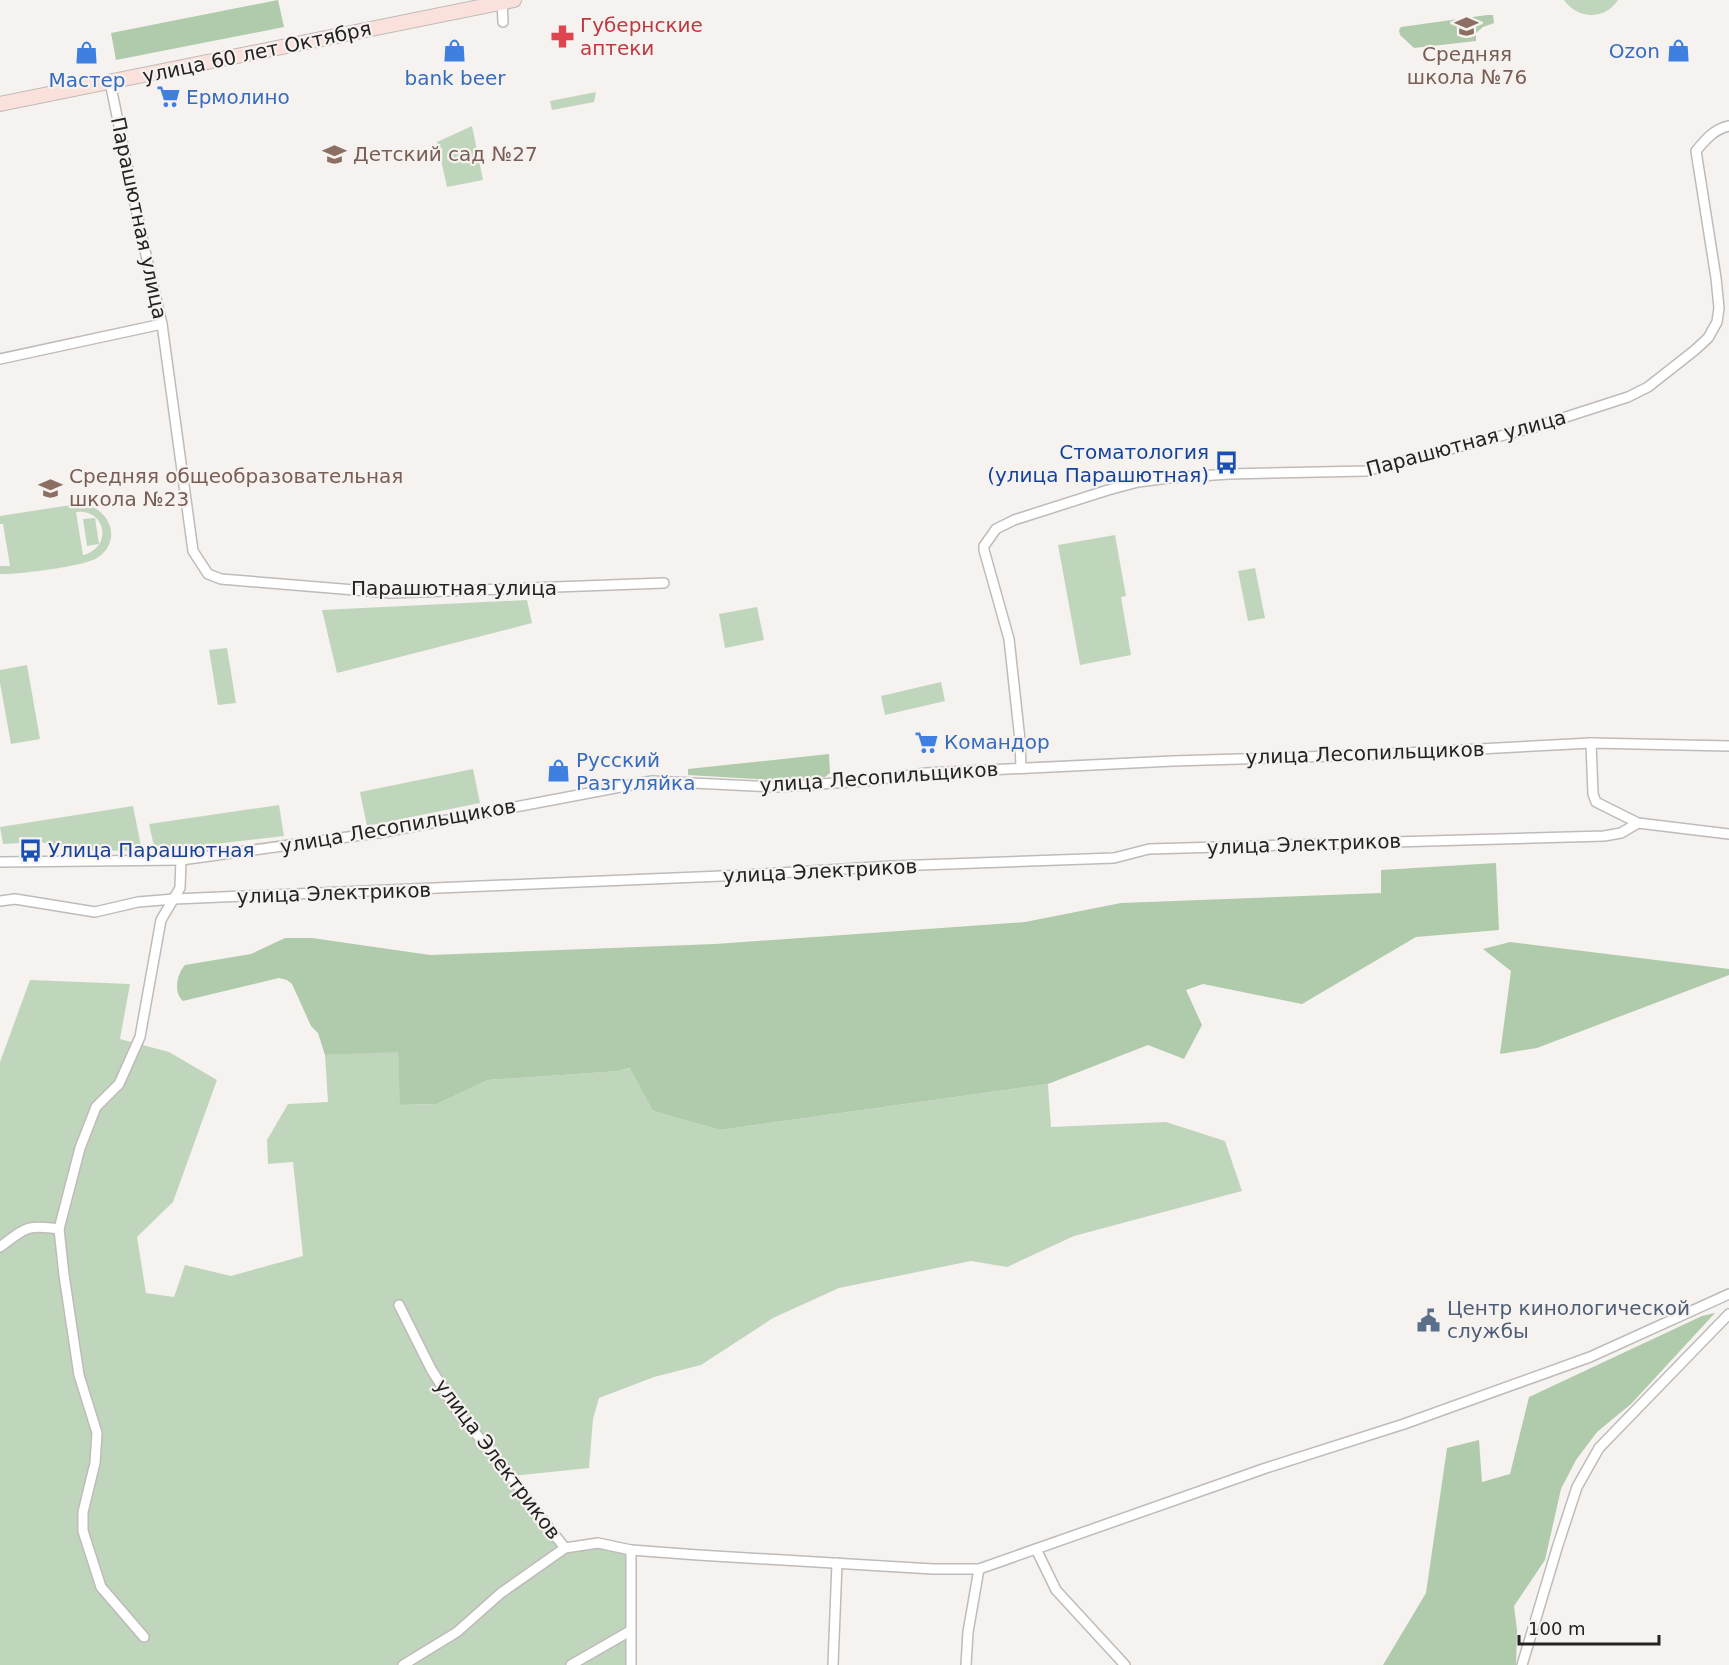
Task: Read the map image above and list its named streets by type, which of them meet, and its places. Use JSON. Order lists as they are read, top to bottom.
{
  "streets": {
    "main road": ["улица 60 лет Октября"],
    "street": ["Парашютная улица", "улица Лесопильщиков", "улица Электриков"]
  },
  "crossings": [
    ["улица 60 лет Октября", "Парашютная улица"],
    ["Парашютная улица", "улица Лесопильщиков"]
  ],
  "places": {
    "school or university": ["Средняя школа №76", "Детский сад №27", "Средняя общеобразовательная школа №23"],
    "pharmacy": ["Губернские аптеки"],
    "shop": [
      "bank beer",
      "Ozon",
      "Мастер",
      "Русский Разгуляйка"
    ],
    "supermarket": ["Ермолино", "Командор"],
    "bus stop": ["Стоматология (улица Парашютная)", "Улица Парашютная"],
    "public building": ["Центр кинологической службы"]
  },
  "scale_bar": "100 m"
}
